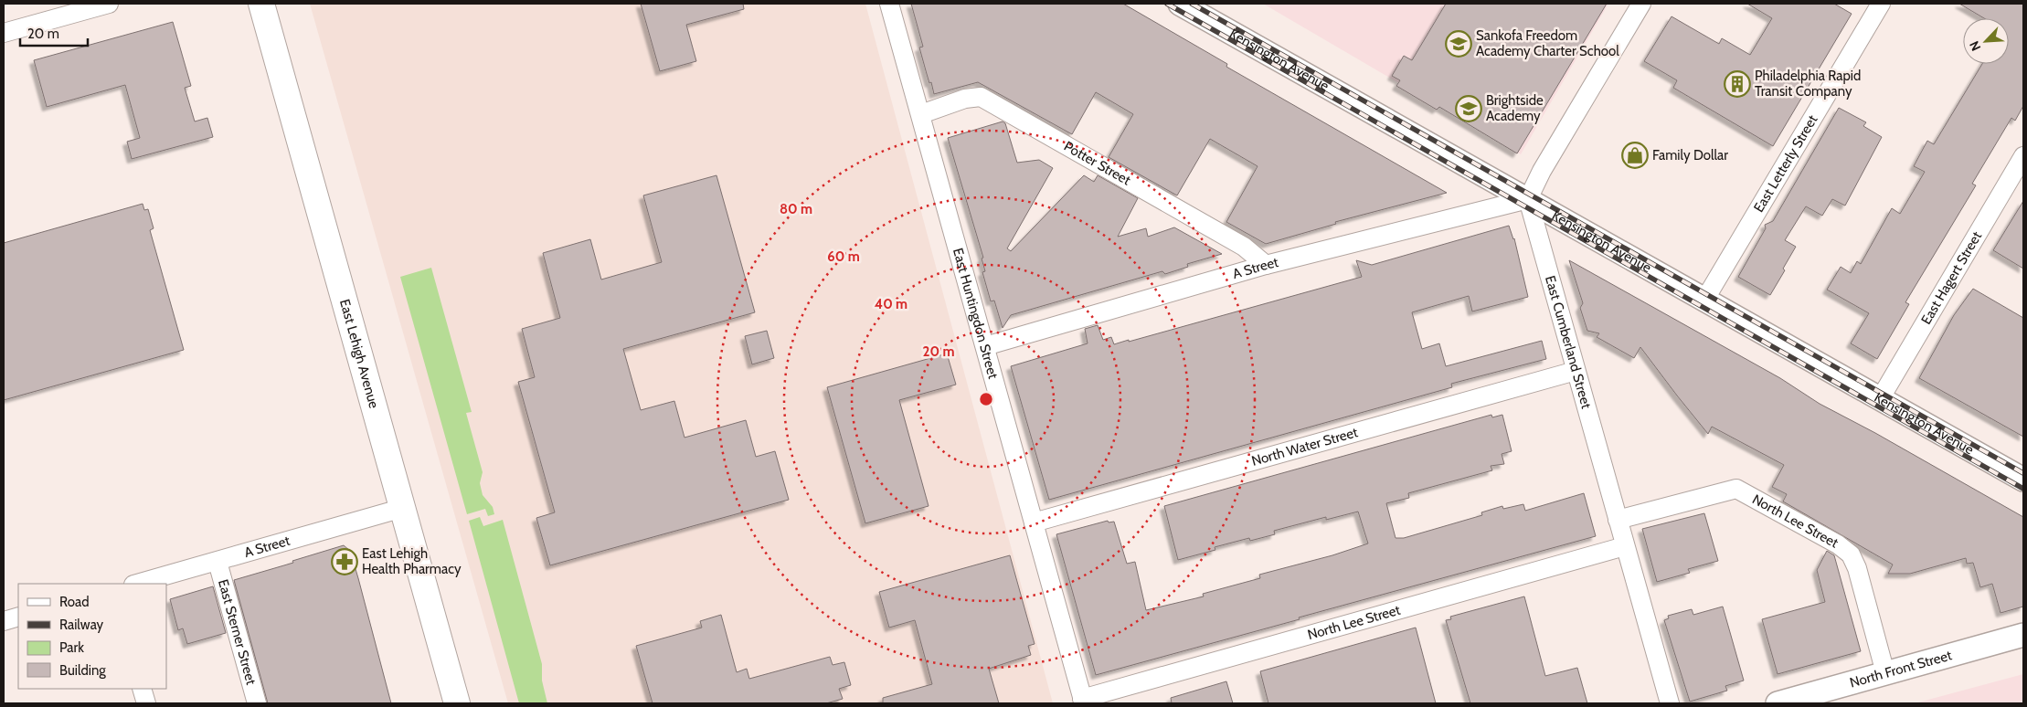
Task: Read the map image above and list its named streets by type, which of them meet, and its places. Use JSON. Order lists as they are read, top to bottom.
{
  "streets": {
    "main road": ["East Lehigh Avenue"],
    "street": [
      "Kensington Avenue",
      "Potter Street",
      "East Letterly Street",
      "A Street",
      "East Hagert Street",
      "East Huntingdon Street",
      "East Cumberland Street",
      "North Water Street",
      "North Lee Street",
      "East Sterner Street",
      "North Front Street"
    ]
  },
  "crossings": [
    ["Kensington Avenue", "East Letterly Street"],
    ["Kensington Avenue", "A Street"],
    ["Kensington Avenue", "East Hagert Street"],
    ["Kensington Avenue", "East Cumberland Street"],
    ["Potter Street", "A Street"],
    ["Potter Street", "East Huntingdon Street"],
    ["A Street", "East Huntingdon Street"],
    ["A Street", "East Cumberland Street"],
    ["A Street", "East Lehigh Avenue"],
    ["A Street", "East Sterner Street"],
    ["East Huntingdon Street", "North Water Street"],
    ["East Huntingdon Street", "North Lee Street"],
    ["East Cumberland Street", "North Water Street"],
    ["East Cumberland Street", "North Lee Street"],
    ["North Lee Street", "North Front Street"]
  ],
  "places": {
    "school or university": ["Sankofa Freedom Academy Charter School", "Brightside Academy"],
    "building": ["Philadelphia Rapid Transit Company"],
    "shop": ["Family Dollar"],
    "pharmacy": ["East Lehigh Health Pharmacy"]
  },
  "legend": [
    "Road",
    "Railway",
    "Park",
    "Building"
  ],
  "scale_bar": "20 m",
  "north": "bottom left",
  "rings": [
    "80 m",
    "60 m",
    "40 m",
    "20 m"
  ]
}
